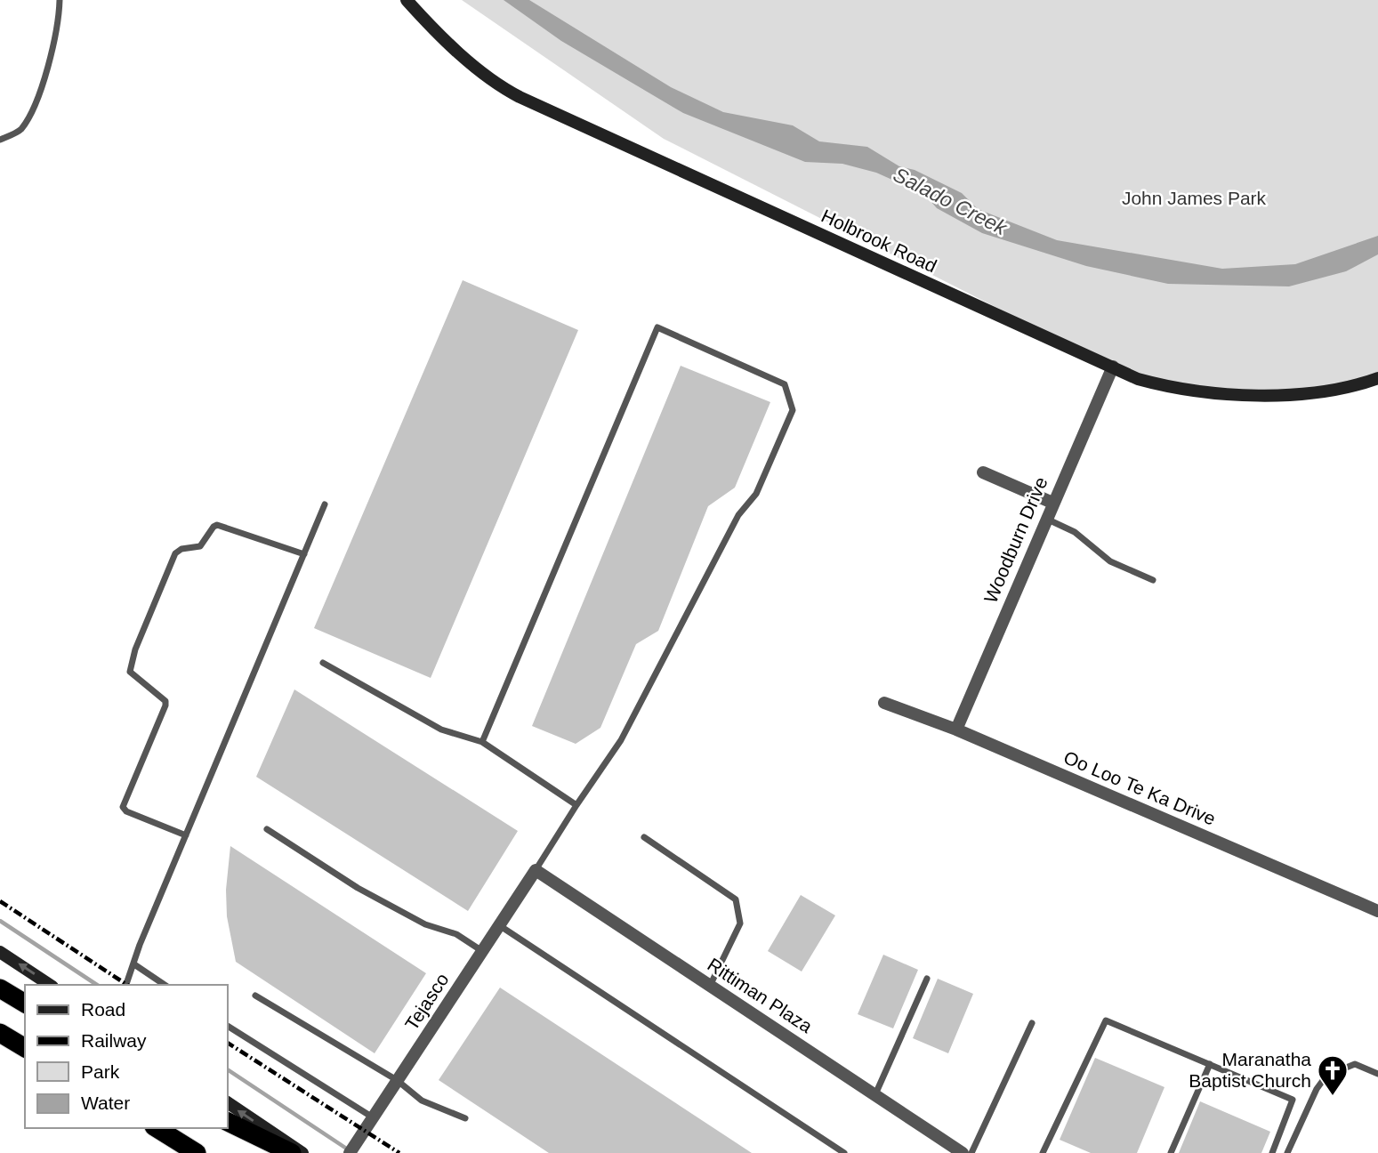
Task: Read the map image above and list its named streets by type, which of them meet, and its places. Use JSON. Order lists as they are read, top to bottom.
{
  "streets": {
    "street": [
      "Holbrook Road",
      "Woodburn Drive",
      "Oo Loo Te Ka Drive",
      "Rittiman Plaza",
      "Tejasco"
    ]
  },
  "crossings": [
    ["Holbrook Road", "Woodburn Drive"],
    ["Woodburn Drive", "Oo Loo Te Ka Drive"],
    ["Rittiman Plaza", "Tejasco"]
  ],
  "water": ["Salado Creek"],
  "parks": ["John James Park"],
  "places": {
    "church": ["Maranatha Baptist Church"]
  },
  "legend": [
    "Road",
    "Railway",
    "Park",
    "Water"
  ]
}
